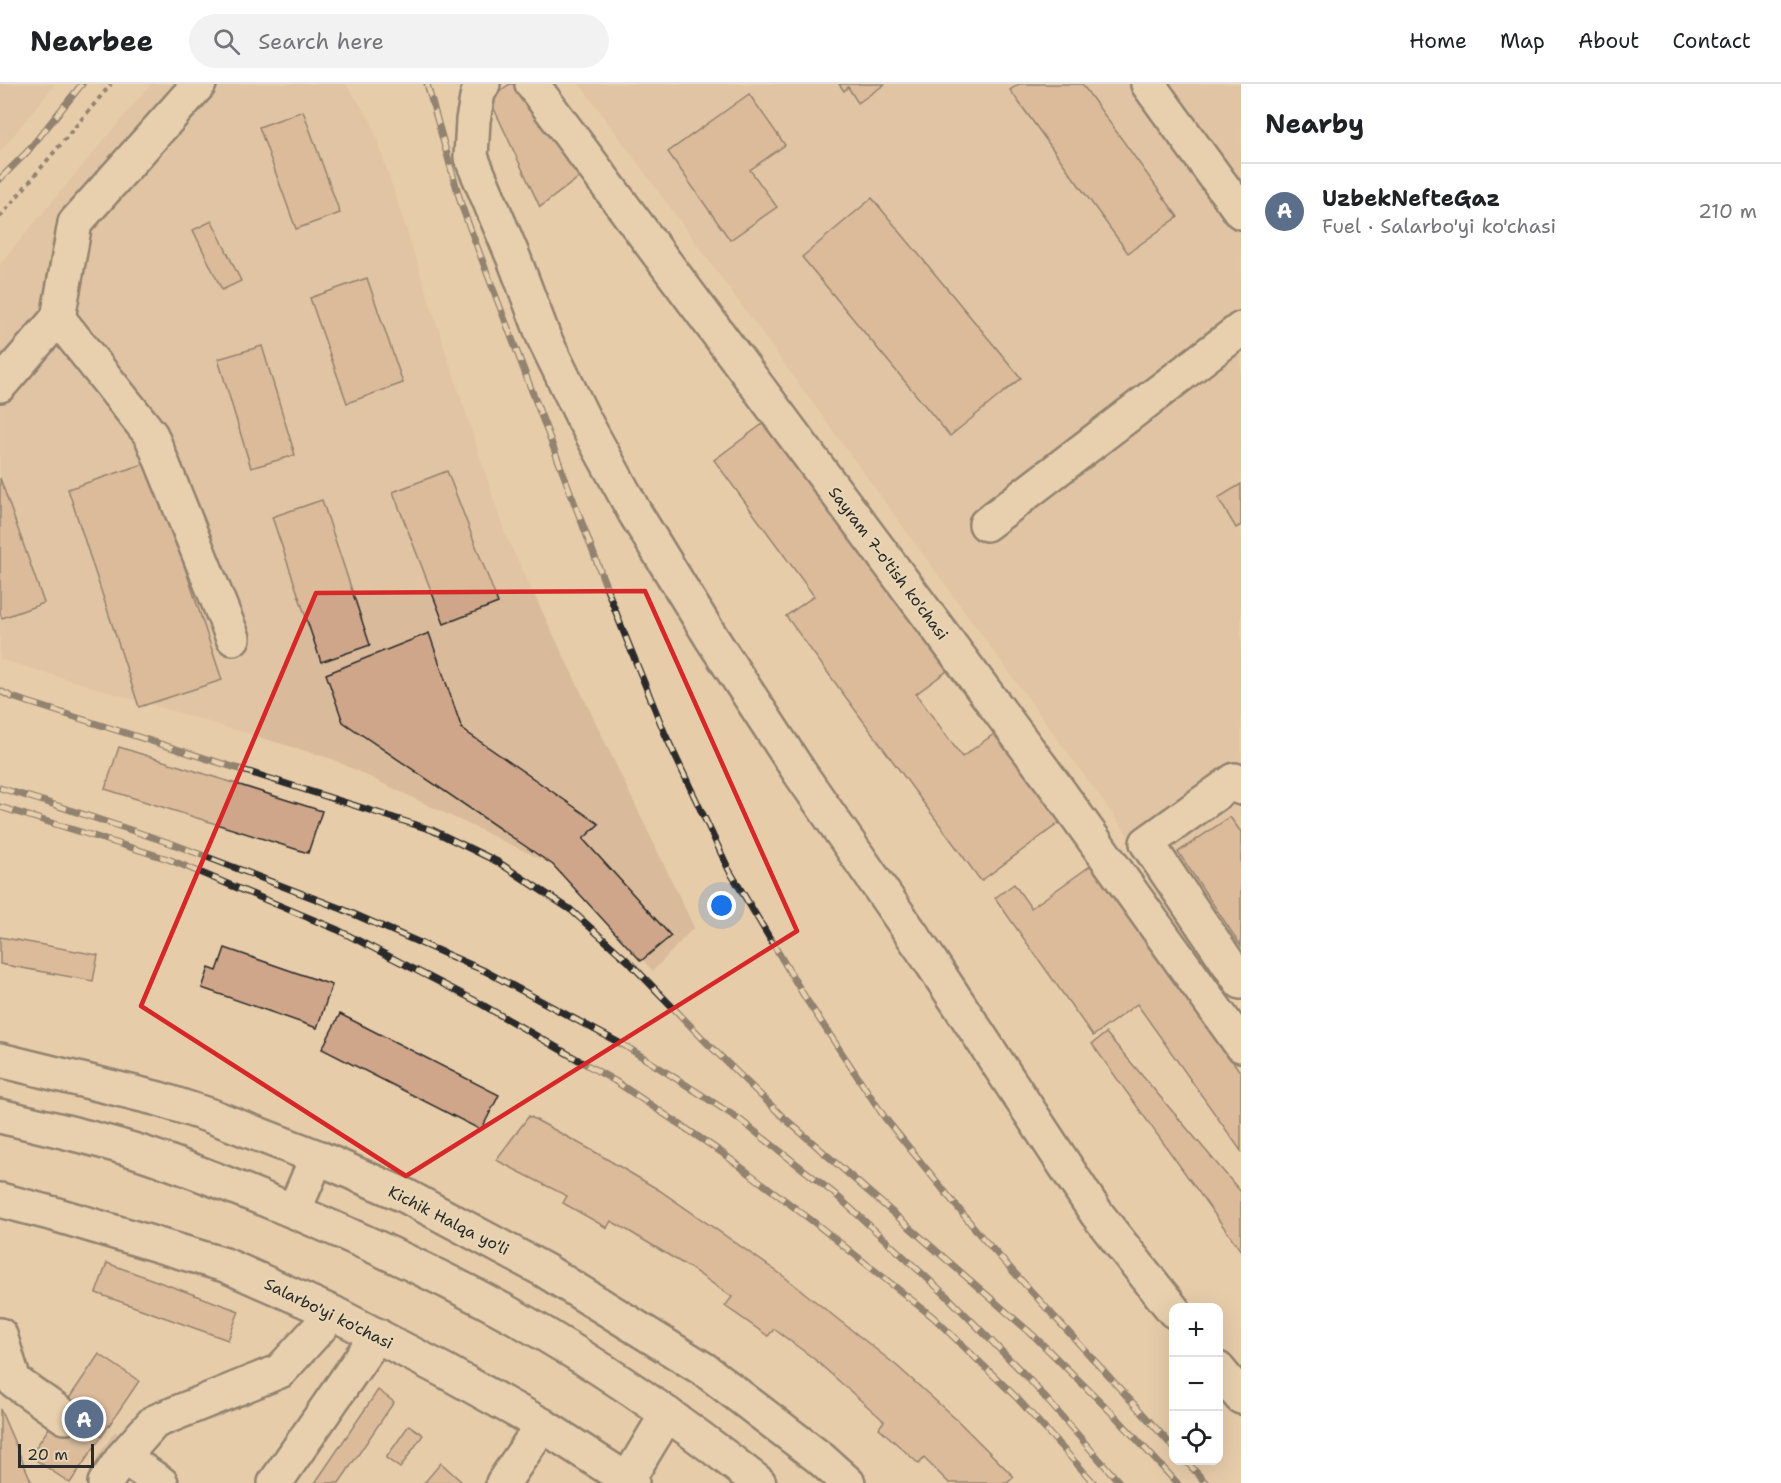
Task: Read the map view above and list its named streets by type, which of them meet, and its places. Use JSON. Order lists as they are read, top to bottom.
{
  "streets": {
    "main road": ["Sayram 7-o'tish ko'chasi", "Kichik Halqa yo'li", "Salarbo'yi ko'chasi"]
  },
  "scale_bar": "20 m",
  "page": {
    "header": "Nearbee",
    "search": "Search here",
    "nav": [
      "Home",
      "Map",
      "About",
      "Contact"
    ],
    "heading": "Nearby",
    "list": [
      {
        "mark": "A",
        "name": "UzbekNefteGaz",
        "note": "Fuel · Salarbo'yi ko'chasi",
        "value": "210 m"
      }
    ],
    "map_buttons": ["+", "−"],
    "pins": "A",
    "scale": "20 m"
  }
}
